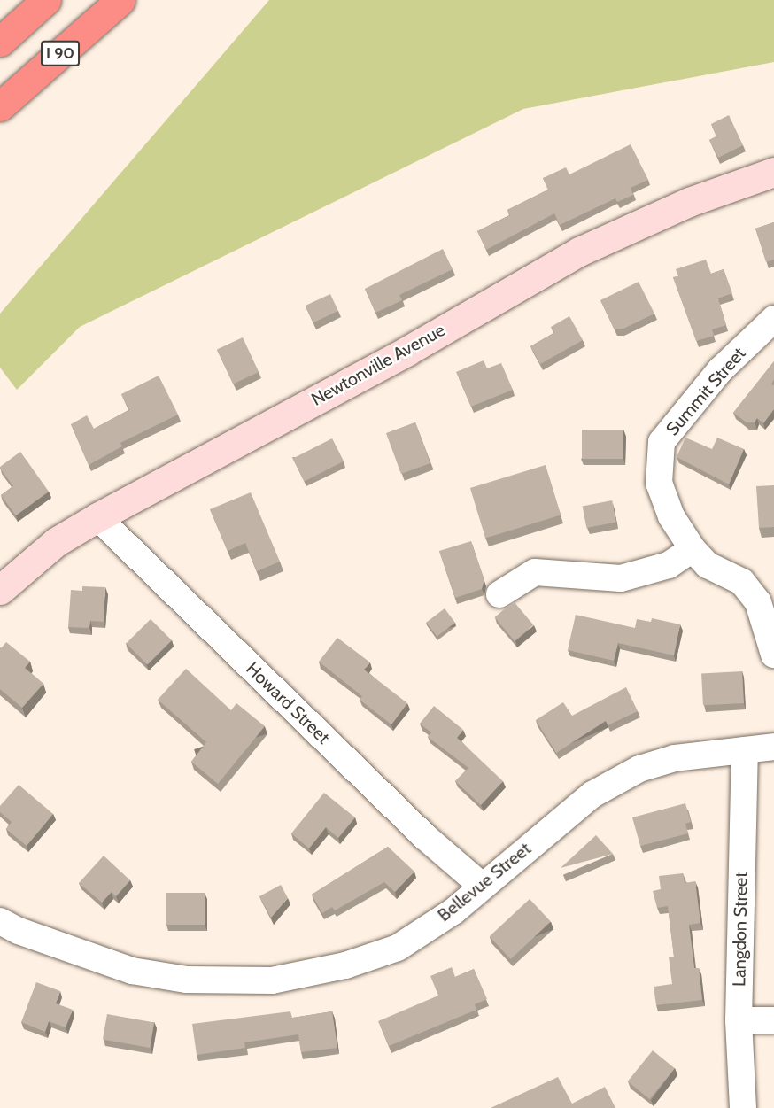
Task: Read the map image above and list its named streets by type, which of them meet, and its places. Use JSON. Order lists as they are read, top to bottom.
{
  "streets": {
    "highway": ["I 90"],
    "main road": ["Newtonville Avenue"],
    "street": [
      "Summit Street",
      "Howard Street",
      "Bellevue Street",
      "Langdon Street"
    ]
  },
  "crossings": [
    ["Newtonville Avenue", "Howard Street"],
    ["Howard Street", "Bellevue Street"],
    ["Bellevue Street", "Langdon Street"]
  ]
}
